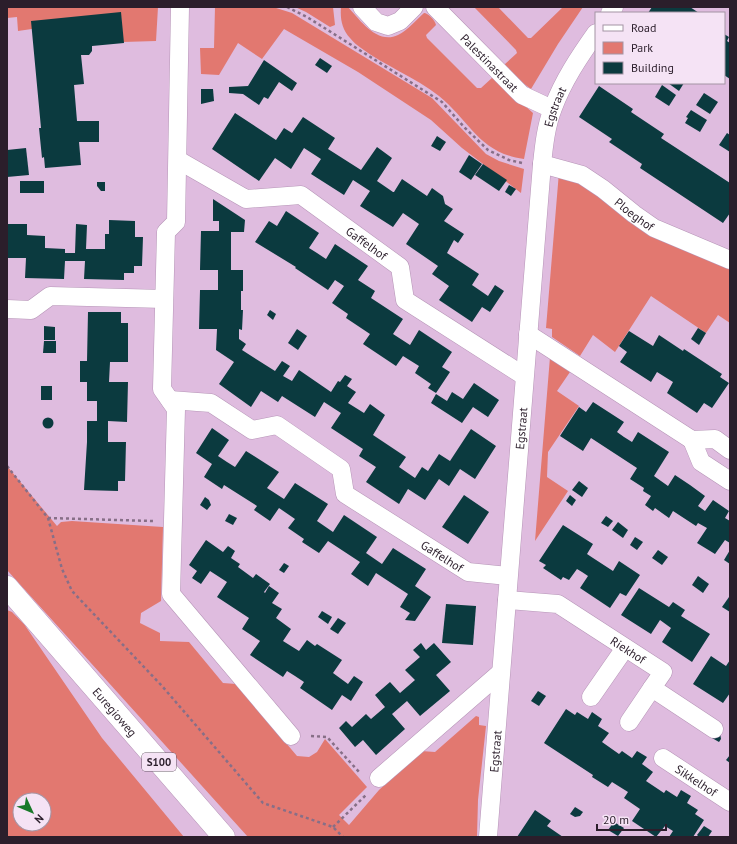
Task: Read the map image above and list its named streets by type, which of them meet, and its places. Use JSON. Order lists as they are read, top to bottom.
{
  "streets": {
    "main road": ["Euregioweg", "S100"],
    "street": [
      "Palestinastraat",
      "Egstraat",
      "Ploeghof",
      "Gaffelhof",
      "Riekhof",
      "Sikkelhof"
    ]
  },
  "crossings": [
    ["Palestinastraat", "Egstraat"],
    ["Egstraat", "Ploeghof"],
    ["Egstraat", "Gaffelhof"],
    ["Egstraat", "Riekhof"]
  ],
  "legend": ["Road", "Park", "Building"],
  "scale_bar": "20 m",
  "north": "bottom right"
}
